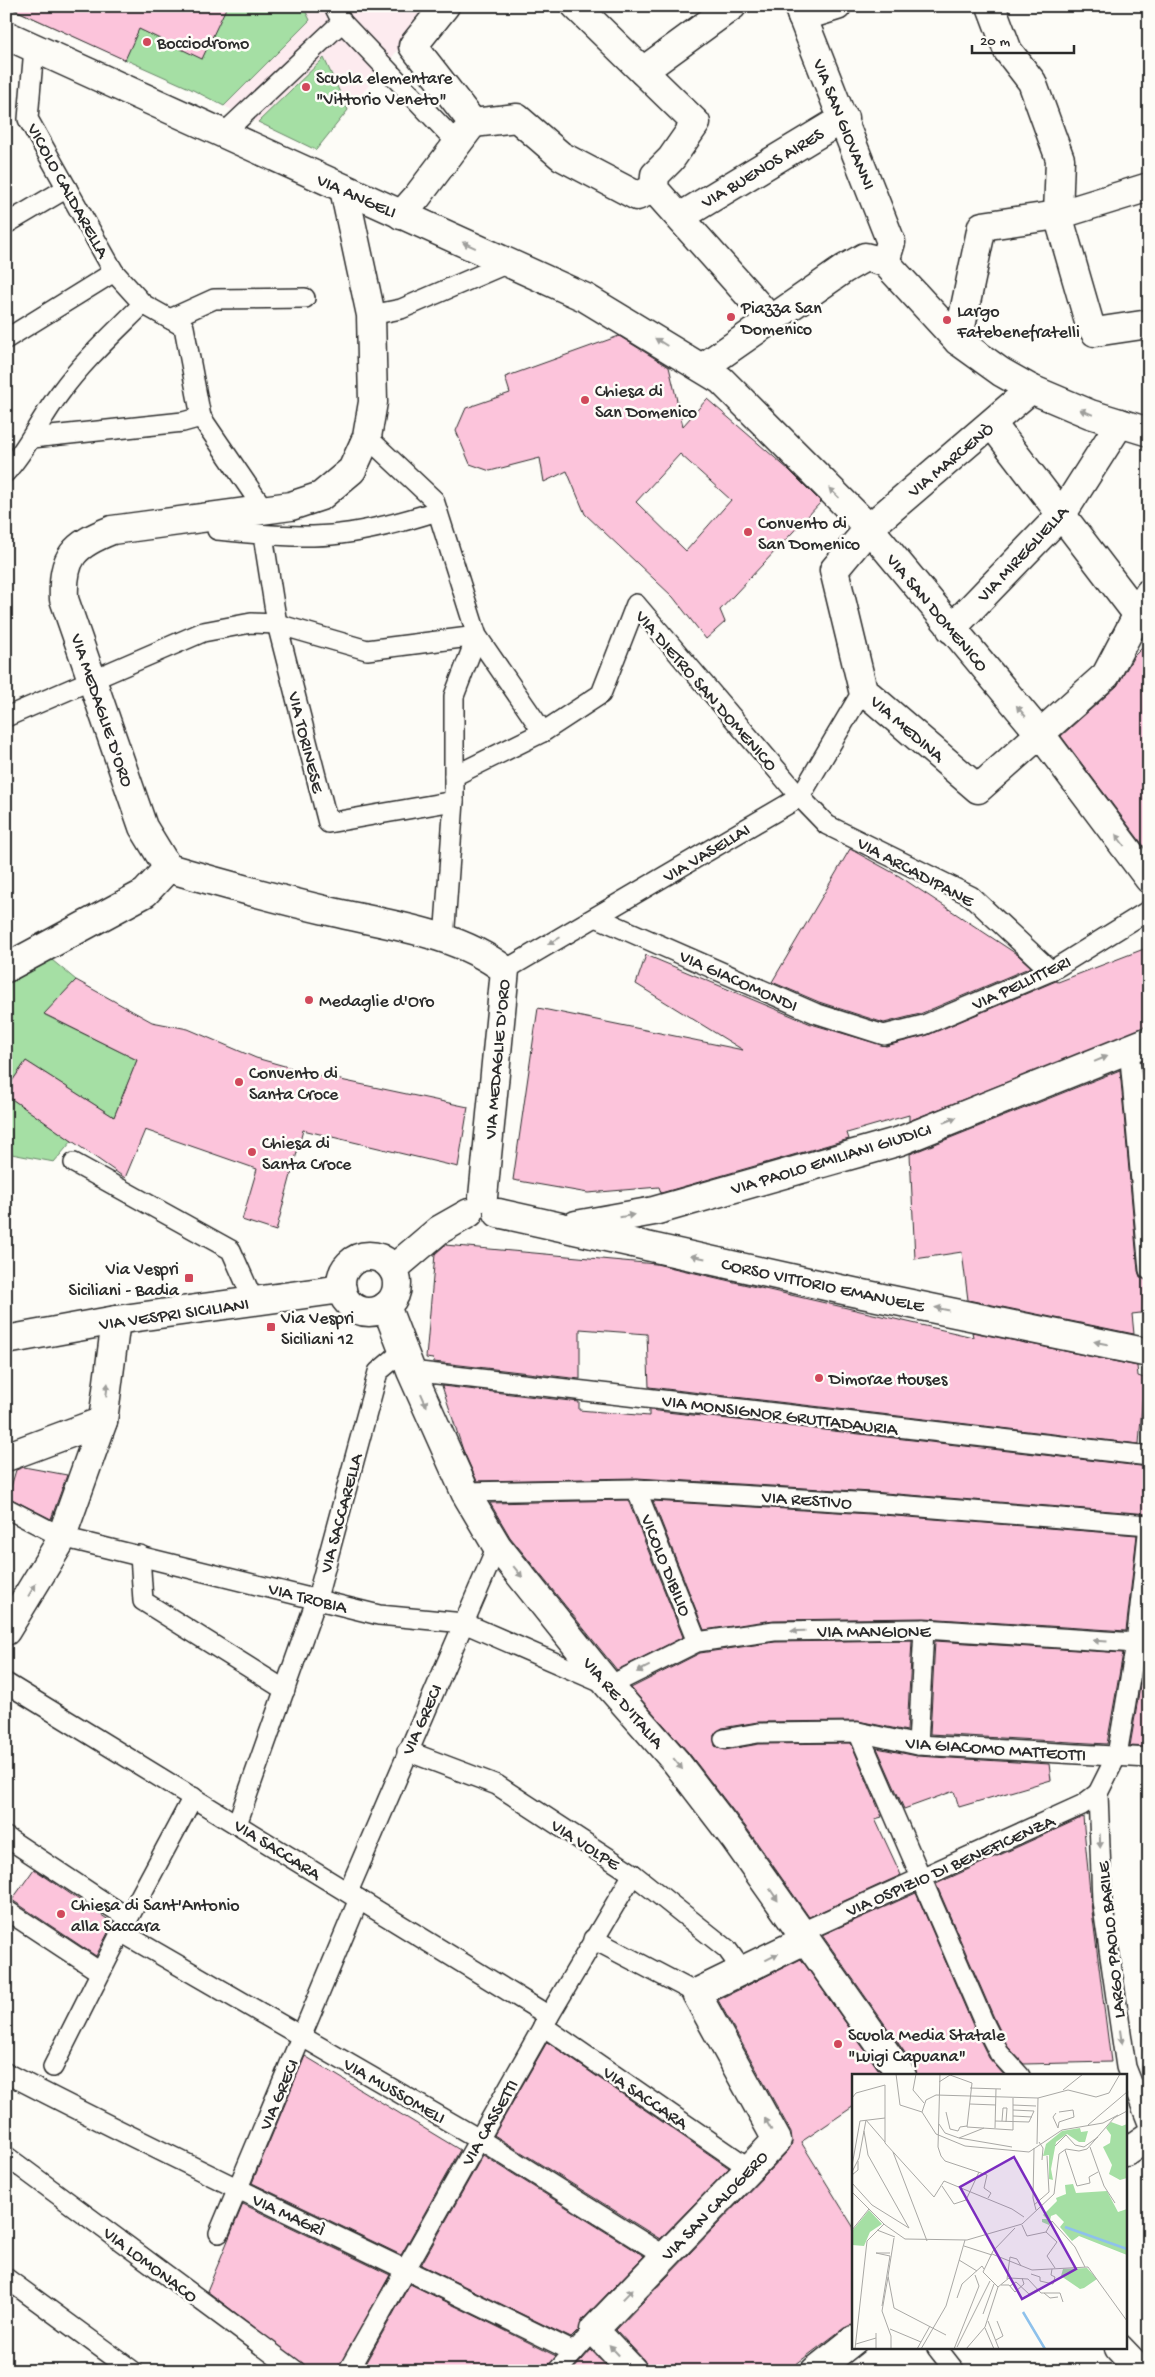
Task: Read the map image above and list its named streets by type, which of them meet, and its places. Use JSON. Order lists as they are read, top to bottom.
{
  "streets": {
    "street": [
      "VIA SAN GIOVANNI",
      "VIA BUENOS AIRES",
      "VIA ANGELI",
      "VIA MARCENÒ",
      "VIA MIREGLIELLA",
      "VIA SAN DOMENICO",
      "VIA MEDAGLIE D'ORO",
      "VIA MEDINA",
      "VIA PAOLO EMILIANI GIUDICI",
      "CORSO VITTORIO EMANUELE",
      "VIA VESPRI SICILIANI",
      "VIA RE D'ITALIA",
      "VIA SAN CALOGERO"
    ],
    "lane": [
      "VICOLO CALDARELLA",
      "VIA DIETRO SAN DOMENICO",
      "VIA TORINESE",
      "VIA VASELLAI",
      "VIA ARCADIPANE",
      "VIA GIACOMONDI",
      "VIA PELLITTERI",
      "VIA MONSIGNOR GRUTTADAURIA",
      "VIA RESTIVO",
      "VIA SACCARELLA",
      "VICOLO DIBILIO",
      "VIA TROBIA",
      "VIA MANGIONE",
      "VIA GRECI",
      "VIA GIACOMO MATTEOTTI",
      "VIA VOLPE",
      "VIA SACCARA",
      "VIA OSPIZIO DI BENEFICENZA",
      "LARGO PAOLO BARILE",
      "VIA MUSSOMELI",
      "VIA CASSETTI",
      "VIA MAGRÌ",
      "VIA LOMONACO"
    ]
  },
  "crossings": [
    ["VIA SAN GIOVANNI", "VIA BUENOS AIRES"],
    ["VICOLO CALDARELLA", "VIA ANGELI"],
    ["VIA ANGELI", "VIA SAN DOMENICO"],
    ["VIA ANGELI", "VIA MEDAGLIE D'ORO"],
    ["VIA MARCENÒ", "VIA SAN DOMENICO"],
    ["VIA MARCENÒ", "VIA MEDINA"],
    ["VIA MIREGLIELLA", "VIA SAN DOMENICO"],
    ["VIA SAN DOMENICO", "VIA MEDINA"],
    ["VIA DIETRO SAN DOMENICO", "VIA VASELLAI"],
    ["VIA DIETRO SAN DOMENICO", "VIA ARCADIPANE"],
    ["VIA MEDAGLIE D'ORO", "VIA TORINESE"],
    ["VIA MEDAGLIE D'ORO", "VIA VASELLAI"],
    ["VIA MEDAGLIE D'ORO", "CORSO VITTORIO EMANUELE"],
    ["VIA MEDINA", "VIA VASELLAI"],
    ["VIA VASELLAI", "VIA ARCADIPANE"],
    ["VIA VASELLAI", "VIA GIACOMONDI"],
    ["VIA ARCADIPANE", "VIA PELLITTERI"],
    ["VIA GIACOMONDI", "VIA PELLITTERI"],
    ["VIA PAOLO EMILIANI GIUDICI", "CORSO VITTORIO EMANUELE"],
    ["VIA VESPRI SICILIANI", "VIA RE D'ITALIA"],
    ["VIA MONSIGNOR GRUTTADAURIA", "VIA SACCARELLA"],
    ["VIA MONSIGNOR GRUTTADAURIA", "VIA RE D'ITALIA"],
    ["VIA RESTIVO", "VICOLO DIBILIO"],
    ["VIA RESTIVO", "VIA RE D'ITALIA"],
    ["VIA RESTIVO", "LARGO PAOLO BARILE"],
    ["VIA SACCARELLA", "VIA TROBIA"],
    ["VIA SACCARELLA", "VIA RE D'ITALIA"],
    ["VIA SACCARELLA", "VIA SACCARA"],
    ["VICOLO DIBILIO", "VIA MANGIONE"],
    ["VIA TROBIA", "VIA MANGIONE"],
    ["VIA TROBIA", "VIA RE D'ITALIA"],
    ["VIA TROBIA", "VIA GRECI"],
    ["VIA MANGIONE", "VIA RE D'ITALIA"],
    ["VIA MANGIONE", "LARGO PAOLO BARILE"],
    ["VIA RE D'ITALIA", "VIA GRECI"],
    ["VIA RE D'ITALIA", "VIA OSPIZIO DI BENEFICENZA"],
    ["VIA GRECI", "VIA VOLPE"],
    ["VIA GRECI", "VIA SACCARA"],
    ["VIA GRECI", "VIA MUSSOMELI"],
    ["VIA GRECI", "VIA MAGRÌ"],
    ["VIA GIACOMO MATTEOTTI", "LARGO PAOLO BARILE"],
    ["VIA VOLPE", "VIA CASSETTI"],
    ["VIA SACCARA", "VIA CASSETTI"],
    ["VIA SACCARA", "VIA SAN CALOGERO"],
    ["VIA OSPIZIO DI BENEFICENZA", "LARGO PAOLO BARILE"],
    ["VIA MUSSOMELI", "VIA CASSETTI"],
    ["VIA MUSSOMELI", "VIA SAN CALOGERO"],
    ["VIA CASSETTI", "VIA MAGRÌ"],
    ["VIA SAN CALOGERO", "VIA MAGRÌ"]
  ],
  "one_way": [
    "VIA PAOLO EMILIANI GIUDICI",
    "CORSO VITTORIO EMANUELE",
    "VIA MANGIONE",
    "VIA RE D'ITALIA",
    "VIA SAN CALOGERO"
  ],
  "places": {
    "other": [
      "Bocciodromo",
      "Scuola elementare \"Vittorio Veneto\"",
      "Piazza San Domenico",
      "Largo Fatebenefratelli",
      "Chiesa di San Domenico",
      "Convento di San Domenico",
      "Medaglie d'Oro",
      "Convento di Santa Croce",
      "Chiesa di Santa Croce",
      "Dimorae Houses",
      "Chiesa di Sant'Antonio alla Saccara",
      "Scuola Media Statale \"Luigi Capuana\""
    ],
    "transit": ["Via Vespri Siciliani - Badia", "Via Vespri Siciliani 12"]
  },
  "scale_bar": "20 m"
}
